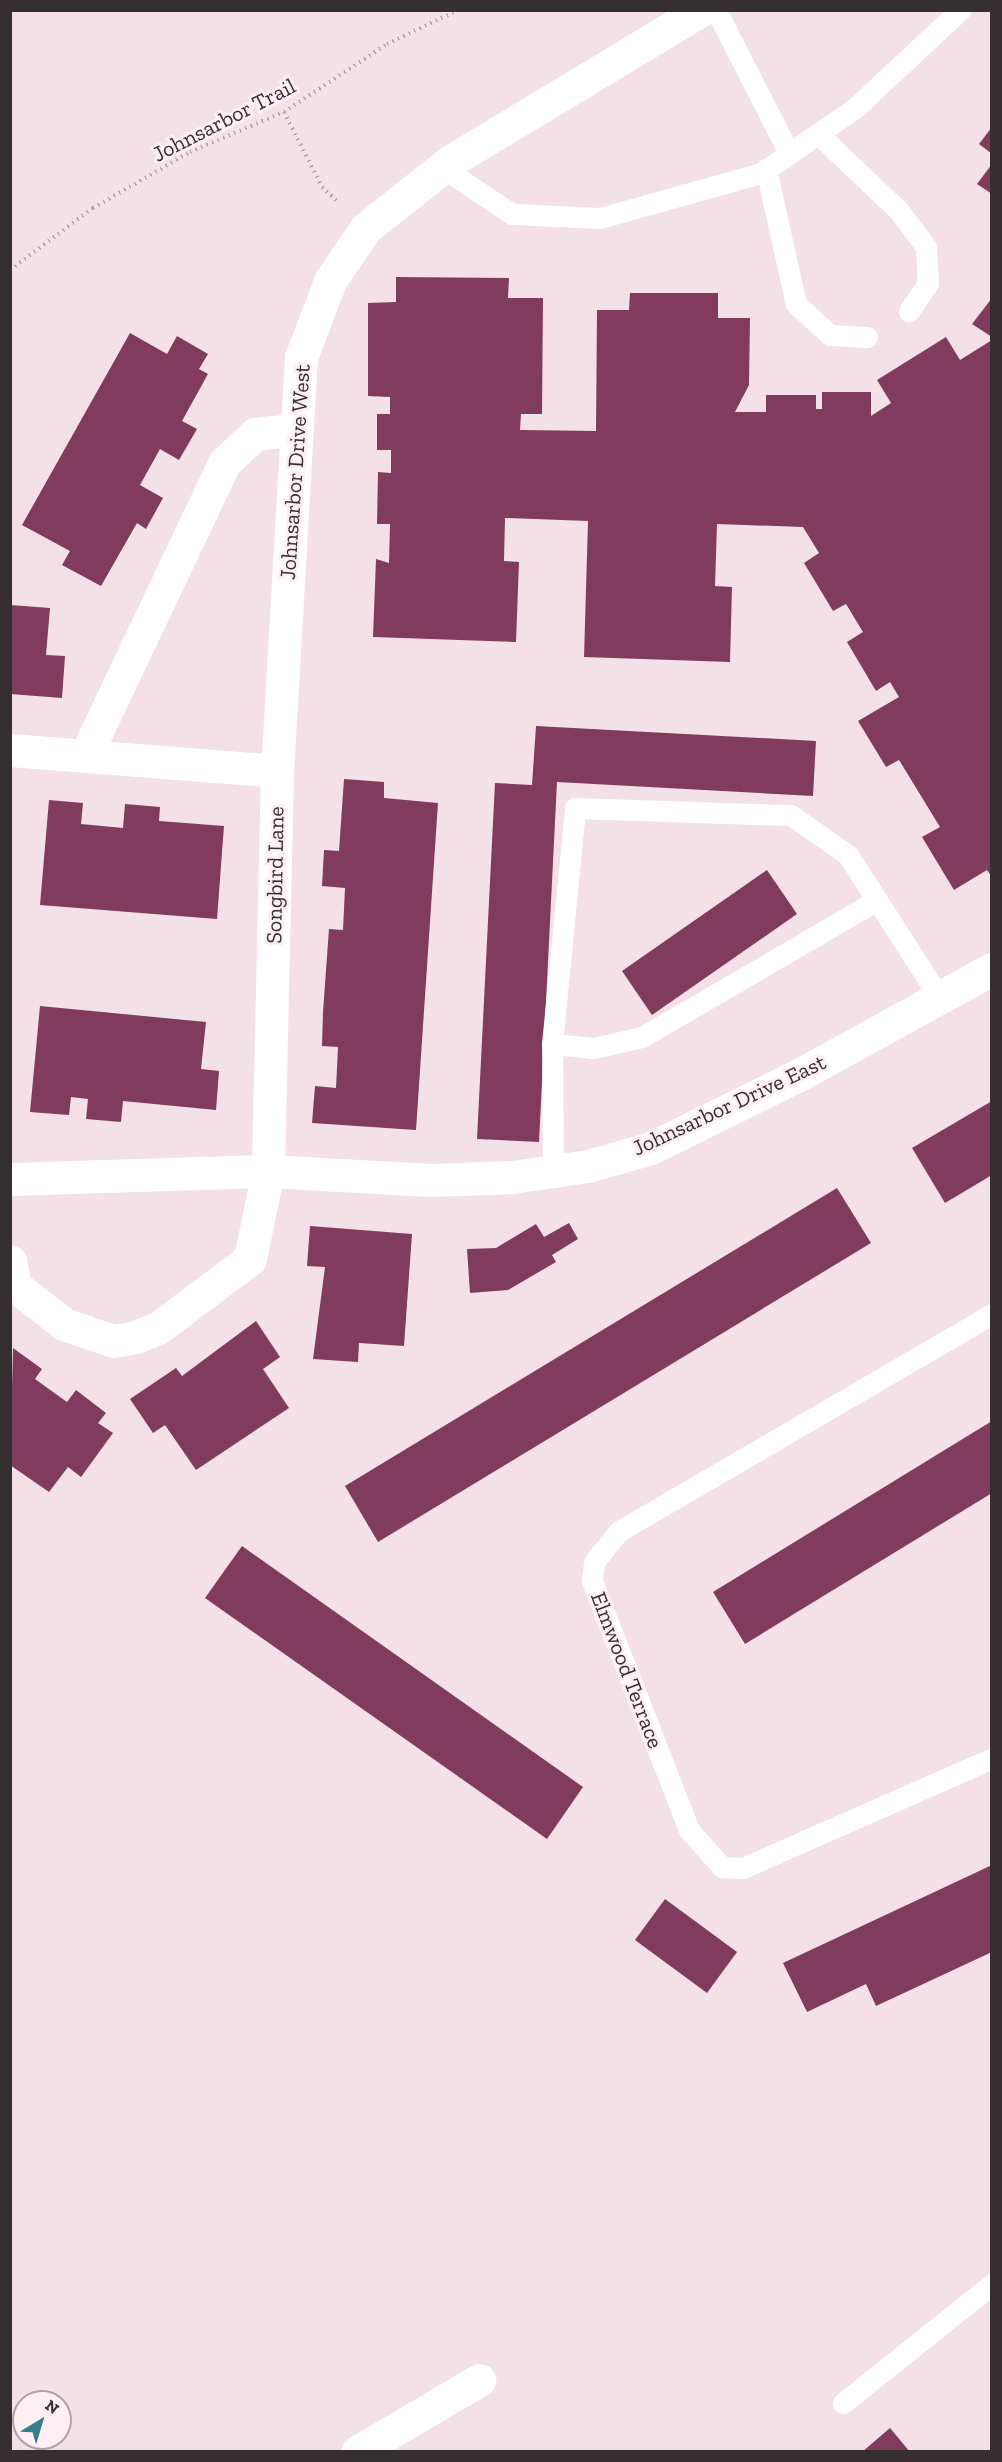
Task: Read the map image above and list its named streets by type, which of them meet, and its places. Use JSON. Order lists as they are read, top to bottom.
{
  "streets": {
    "street": ["Johnsarbor Drive West", "Songbird Lane", "Johnsarbor Drive East"],
    "lane": ["Elmwood Terrace"],
    "path": ["Johnsarbor Trail"]
  },
  "crossings": [
    ["Johnsarbor Drive West", "Songbird Lane"],
    ["Songbird Lane", "Johnsarbor Drive East"]
  ],
  "north": "top right"
}
